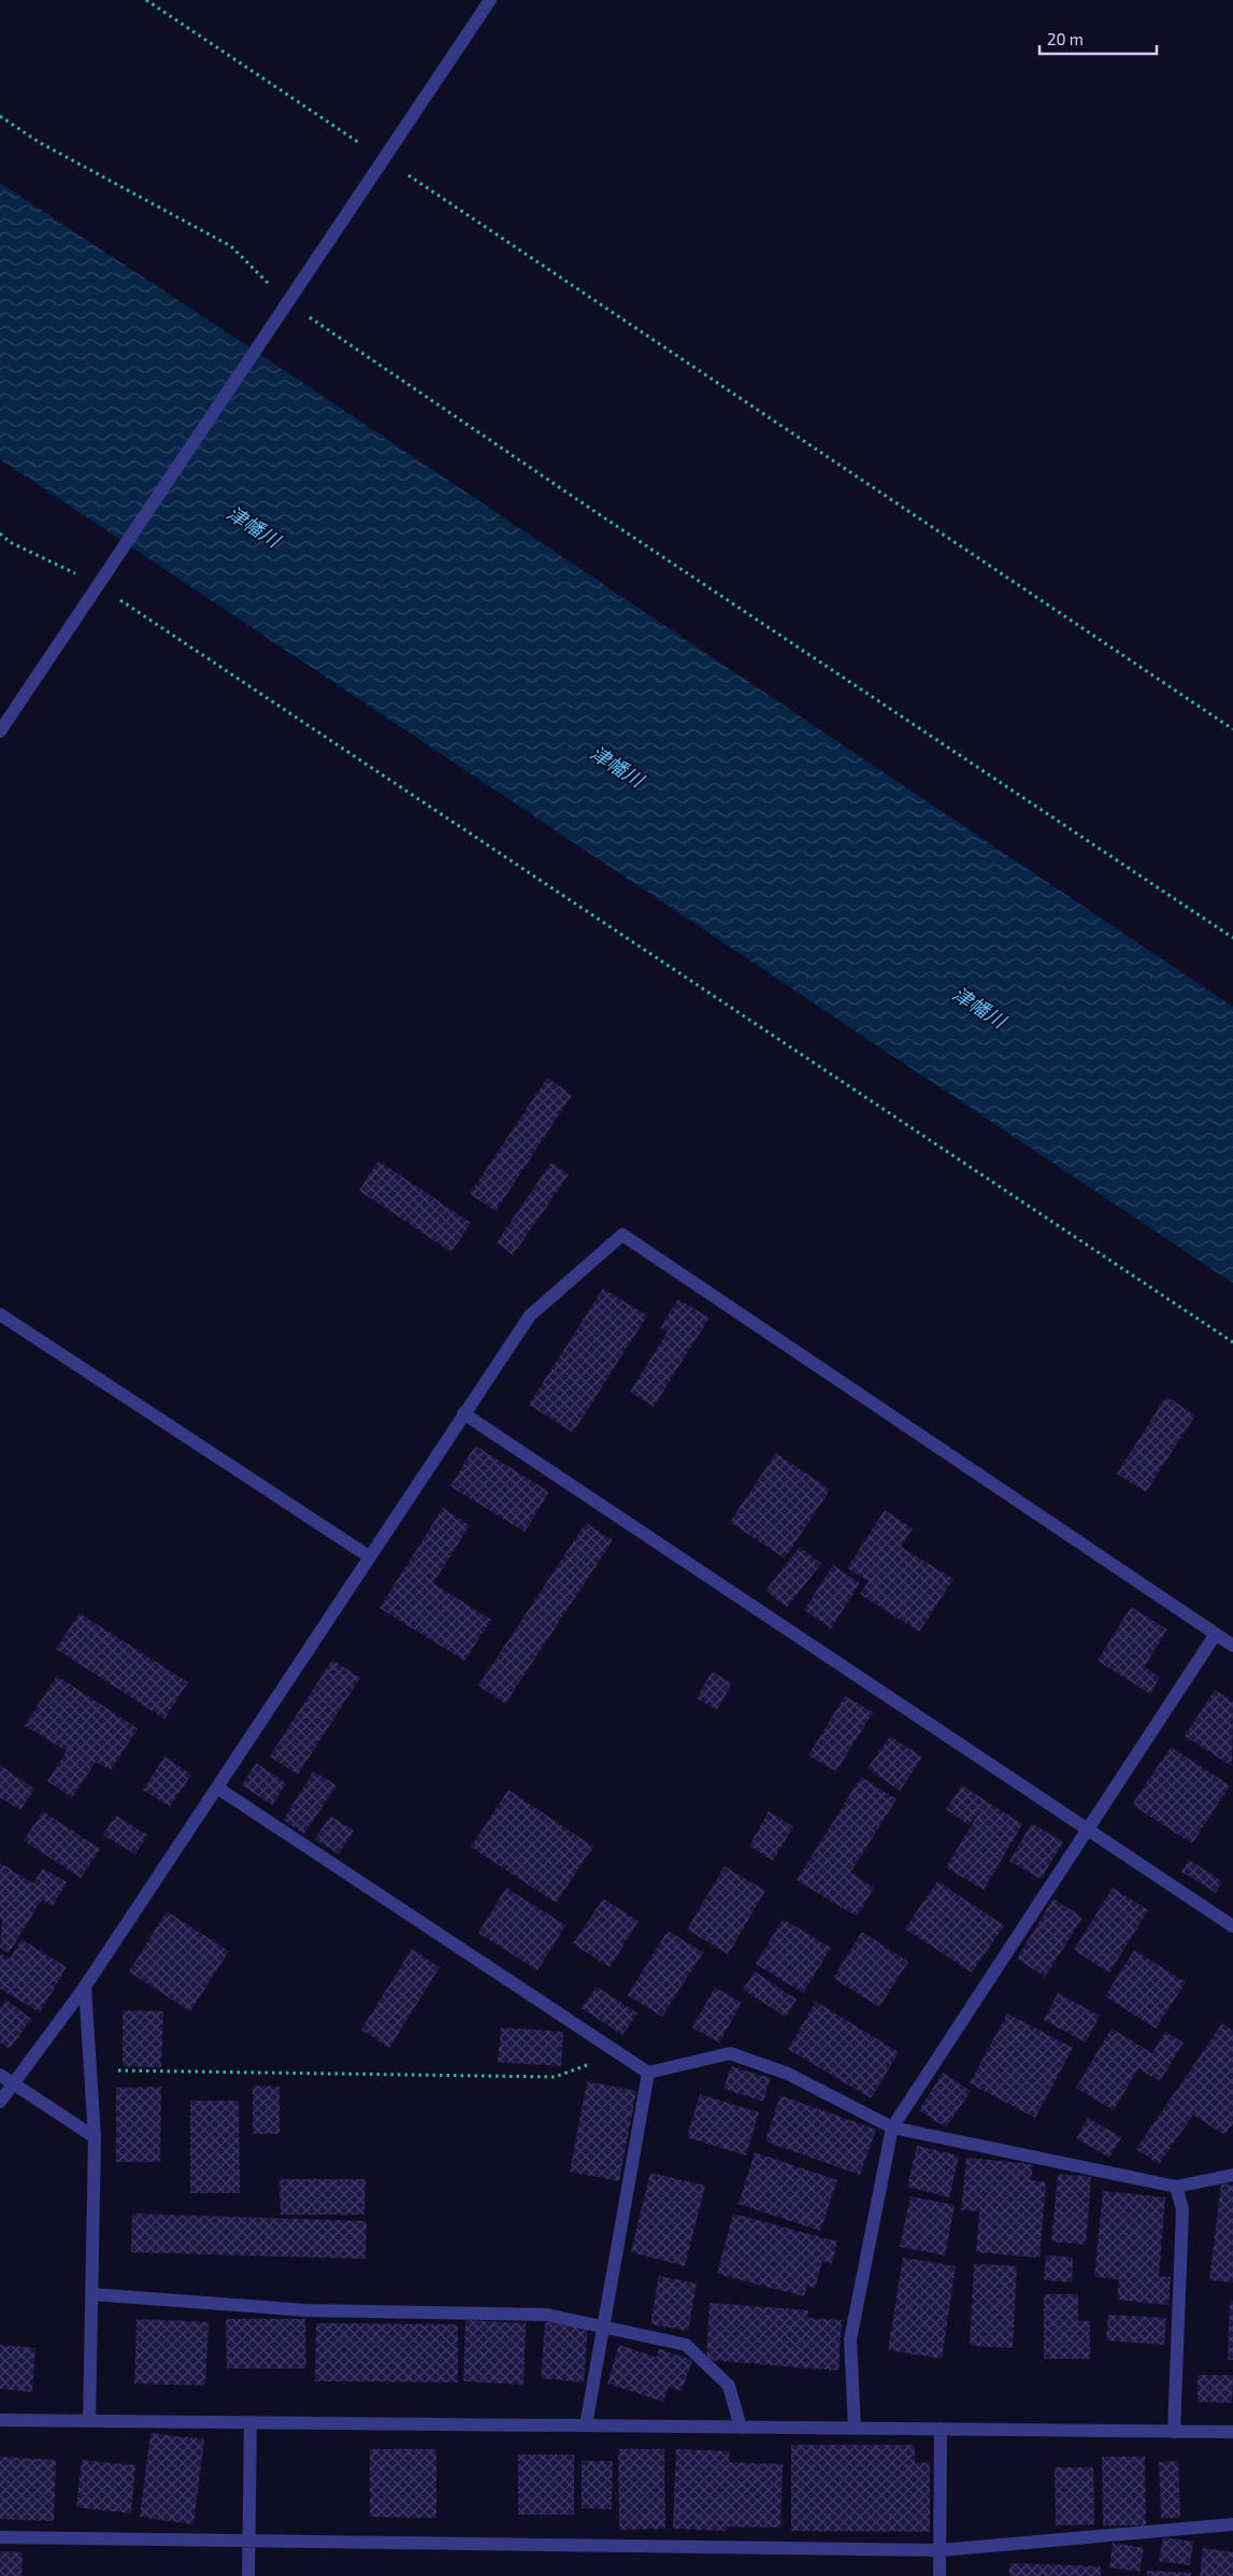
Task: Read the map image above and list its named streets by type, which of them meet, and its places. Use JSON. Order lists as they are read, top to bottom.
{
  "water": ["津幡川"],
  "scale_bar": "20 m"
}
